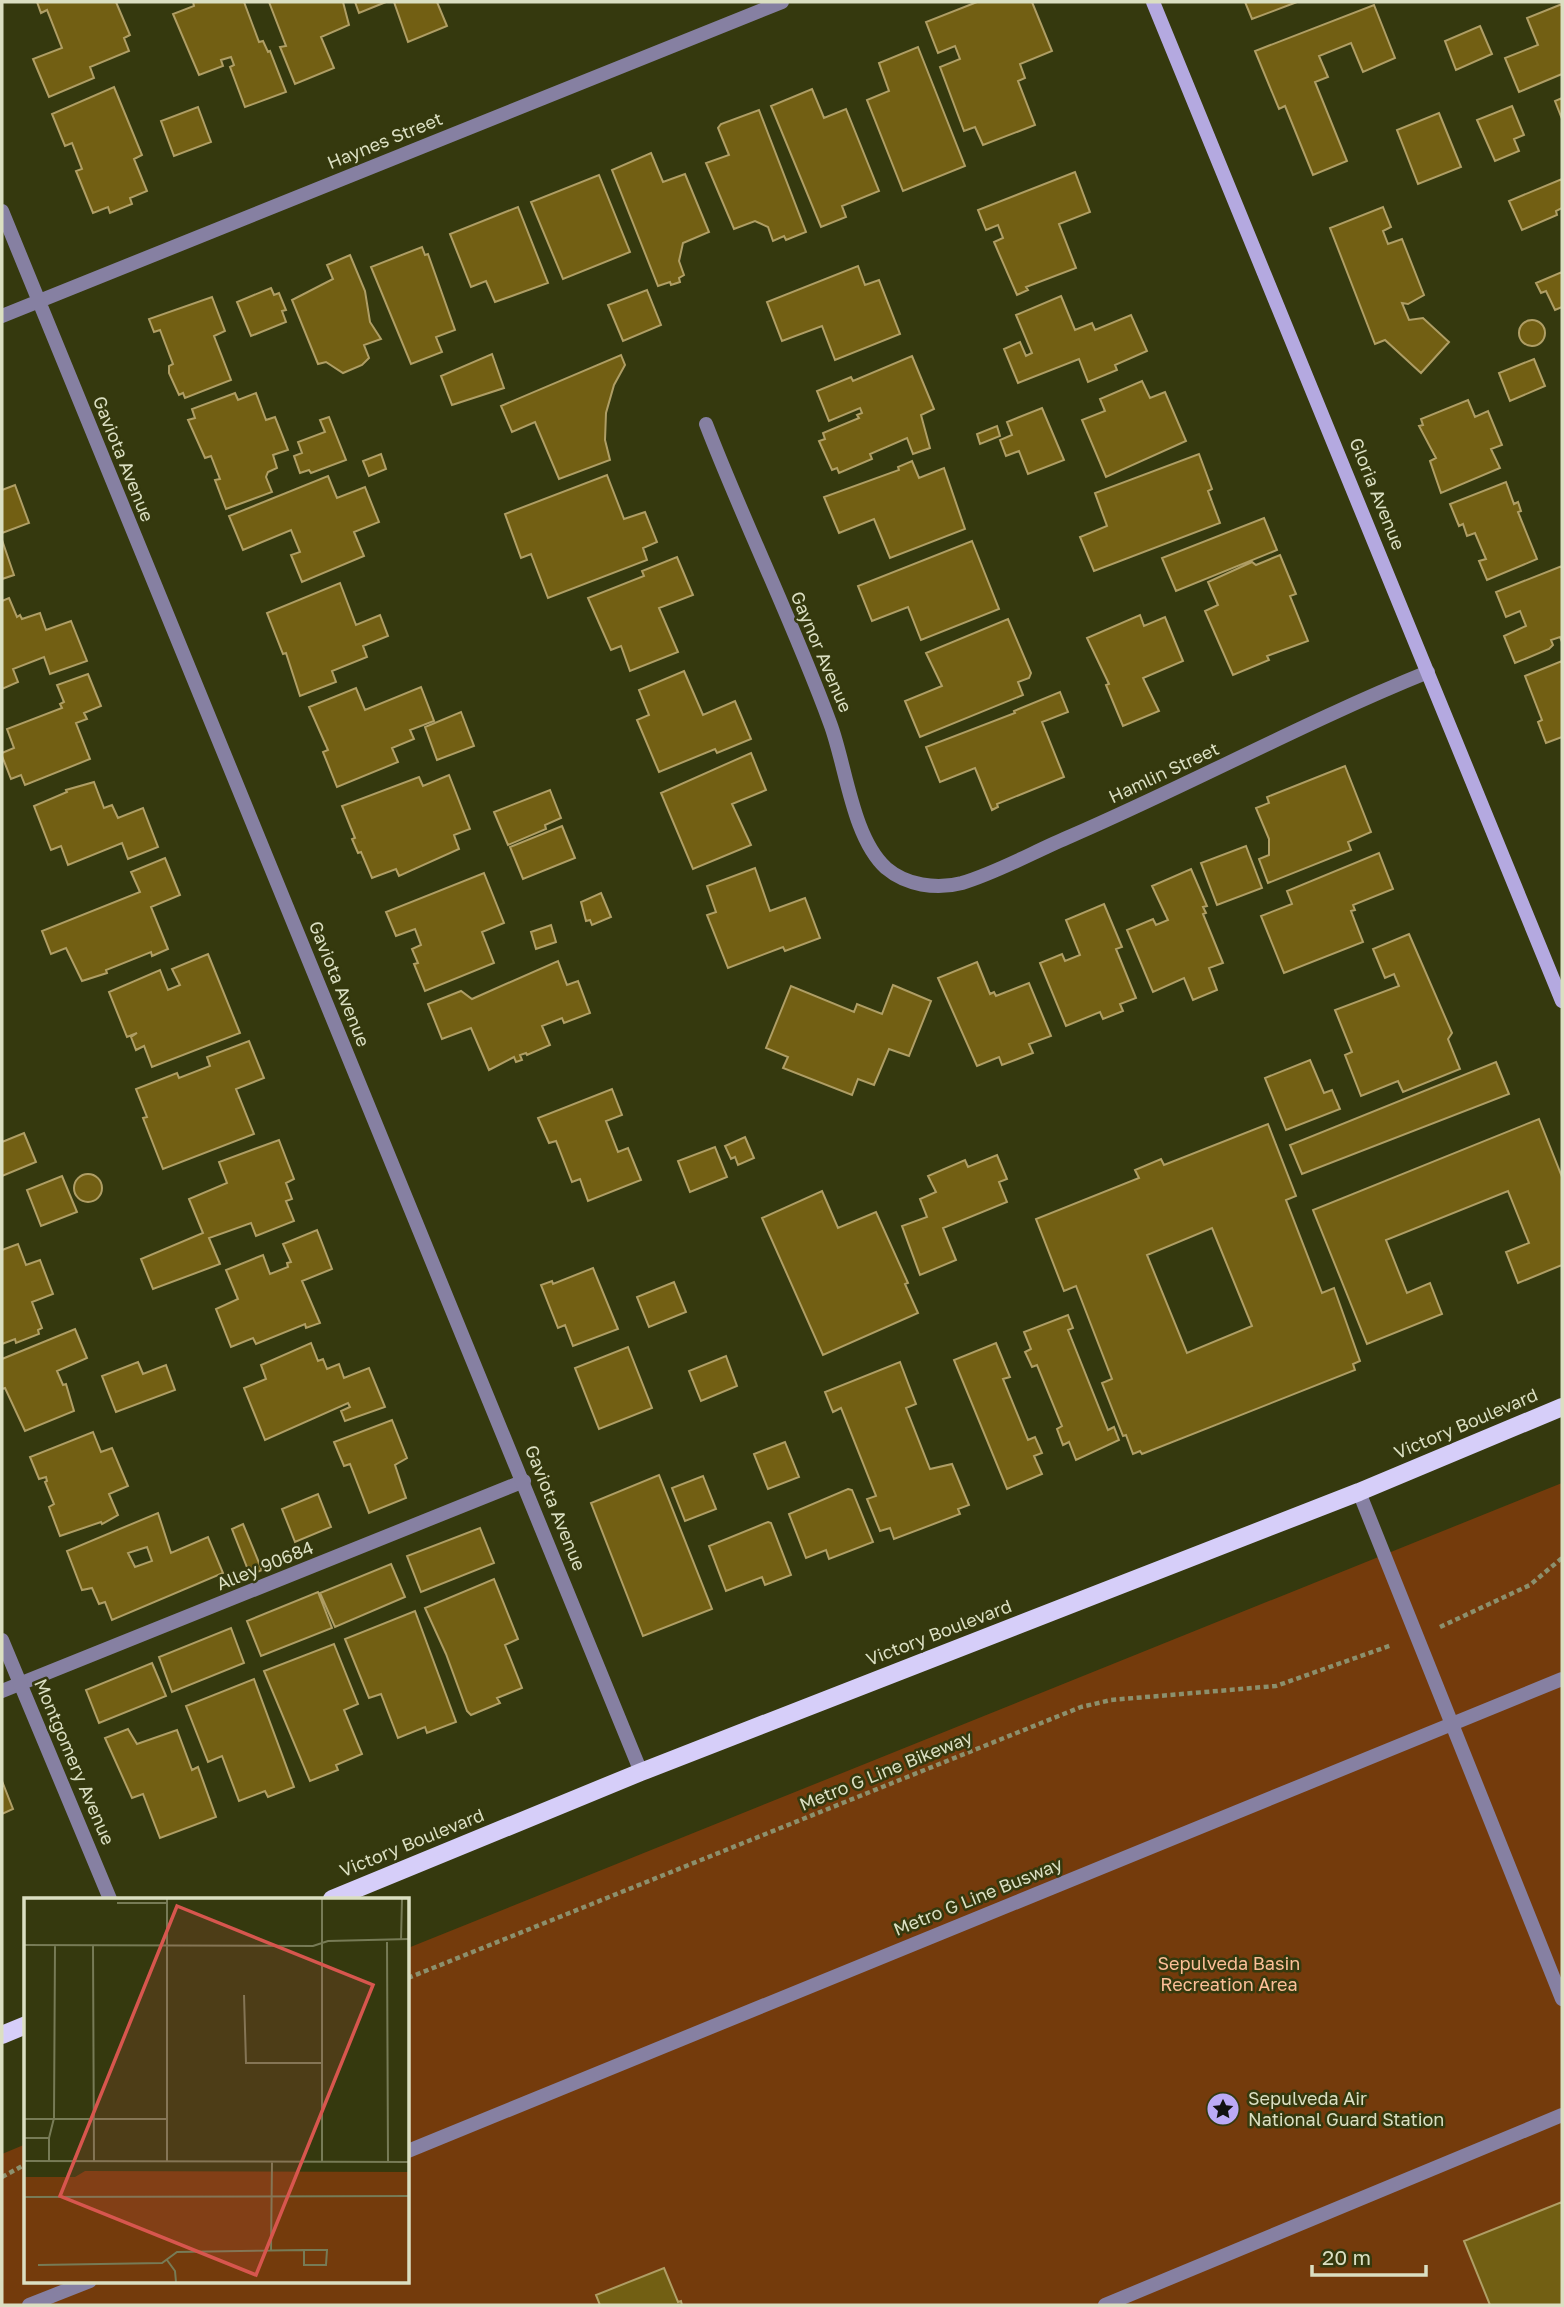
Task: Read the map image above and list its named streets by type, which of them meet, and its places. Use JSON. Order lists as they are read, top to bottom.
{
  "streets": {
    "main road": ["Victory Boulevard"],
    "street": [
      "Haynes Street",
      "Gaviota Avenue",
      "Gloria Avenue",
      "Gaynor Avenue",
      "Hamlin Street",
      "Alley 90684",
      "Montgomery Avenue",
      "Metro G Line Busway"
    ],
    "path": ["Metro G Line Bikeway"]
  },
  "crossings": [
    ["Haynes Street", "Gaviota Avenue"],
    ["Gaviota Avenue", "Victory Boulevard"],
    ["Gaviota Avenue", "Alley 90684"],
    ["Gloria Avenue", "Hamlin Street"],
    ["Gaynor Avenue", "Hamlin Street"],
    ["Alley 90684", "Montgomery Avenue"]
  ],
  "parks": ["Sepulveda Basin Recreation Area"],
  "places": {
    "place": ["Sepulveda Air National Guard Station"]
  },
  "scale_bar": "20 m"
}
